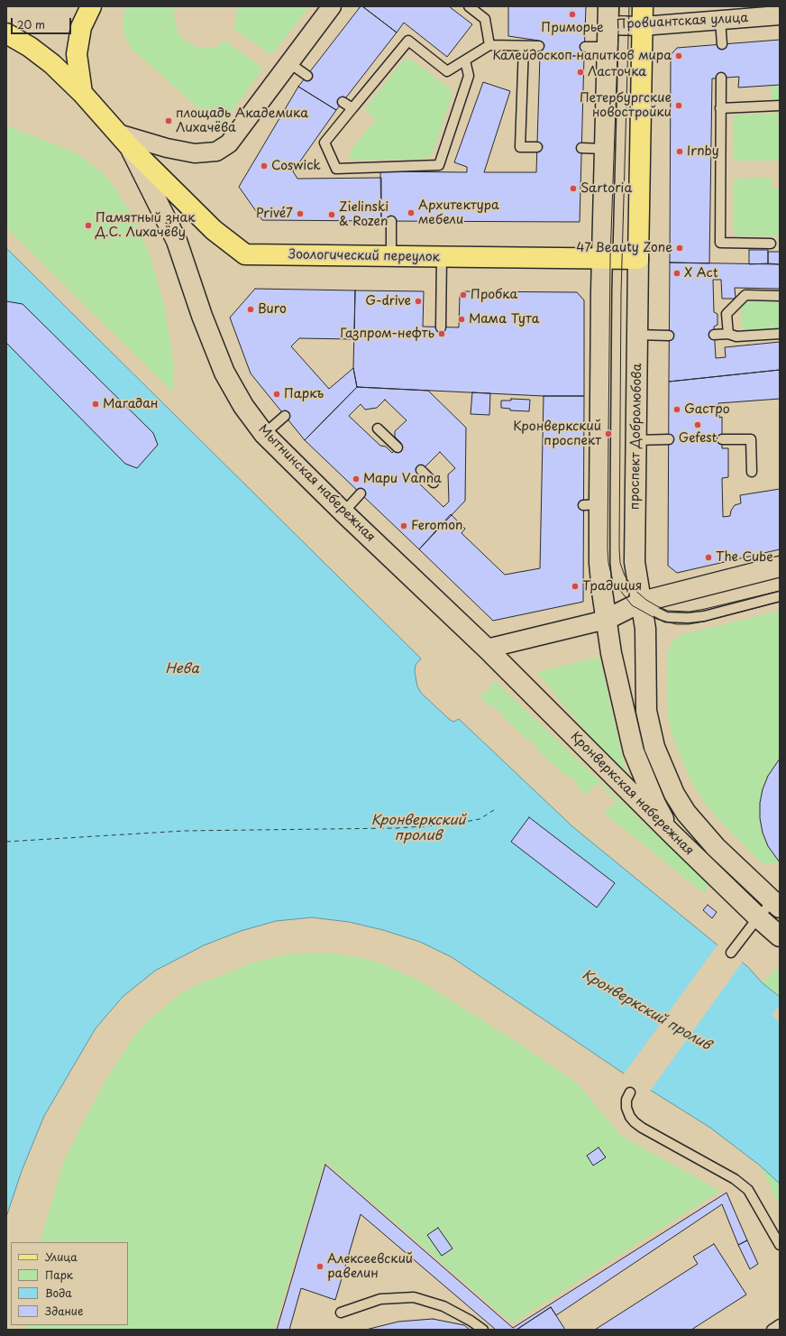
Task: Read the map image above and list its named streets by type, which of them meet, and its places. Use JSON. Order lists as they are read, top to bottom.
{
  "streets": {
    "main road": [
      "Зоологический переулок",
      "проспект Добролюбова",
      "Мытнинская набережная",
      "Кронверкская набережная"
    ],
    "street": ["Провиантская улица"]
  },
  "crossings": [
    ["Провиантская улица", "проспект Добролюбова"],
    ["Зоологический переулок", "проспект Добролюбова"],
    ["Зоологический переулок", "Мытнинская набережная"],
    ["проспект Добролюбова", "Кронверкская набережная"],
    ["Мытнинская набережная", "Кронверкская набережная"]
  ],
  "water": ["Нева", "Кронверкский пролив"],
  "places": [
    "Приморье",
    "Калейдоскоп напитков мира",
    "Ласточка",
    "Петербургские новостройки",
    "площадь Академика Лихачёва",
    "Irnby",
    "Coswick",
    "Sartoria",
    "Архитектура мебели",
    "Privé7",
    "Zielinski & Rozen",
    "Памятный знак Д.С. Лихачёву",
    "47 Beauty Zone",
    "X Act",
    "Пробка",
    "G-drive",
    "Buro",
    "Мама Тута",
    "Газпром-нефть",
    "Паркъ",
    "Магадан",
    "Gастро",
    "Gefest",
    "Кронверкский проспект",
    "Мари Vаnnа",
    "Feromon",
    "The Cube",
    "Традиция",
    "Алексеевский равелин"
  ],
  "legend": [
    "Улица",
    "Парк",
    "Вода",
    "Здание"
  ],
  "scale_bar": "20 m"
}
